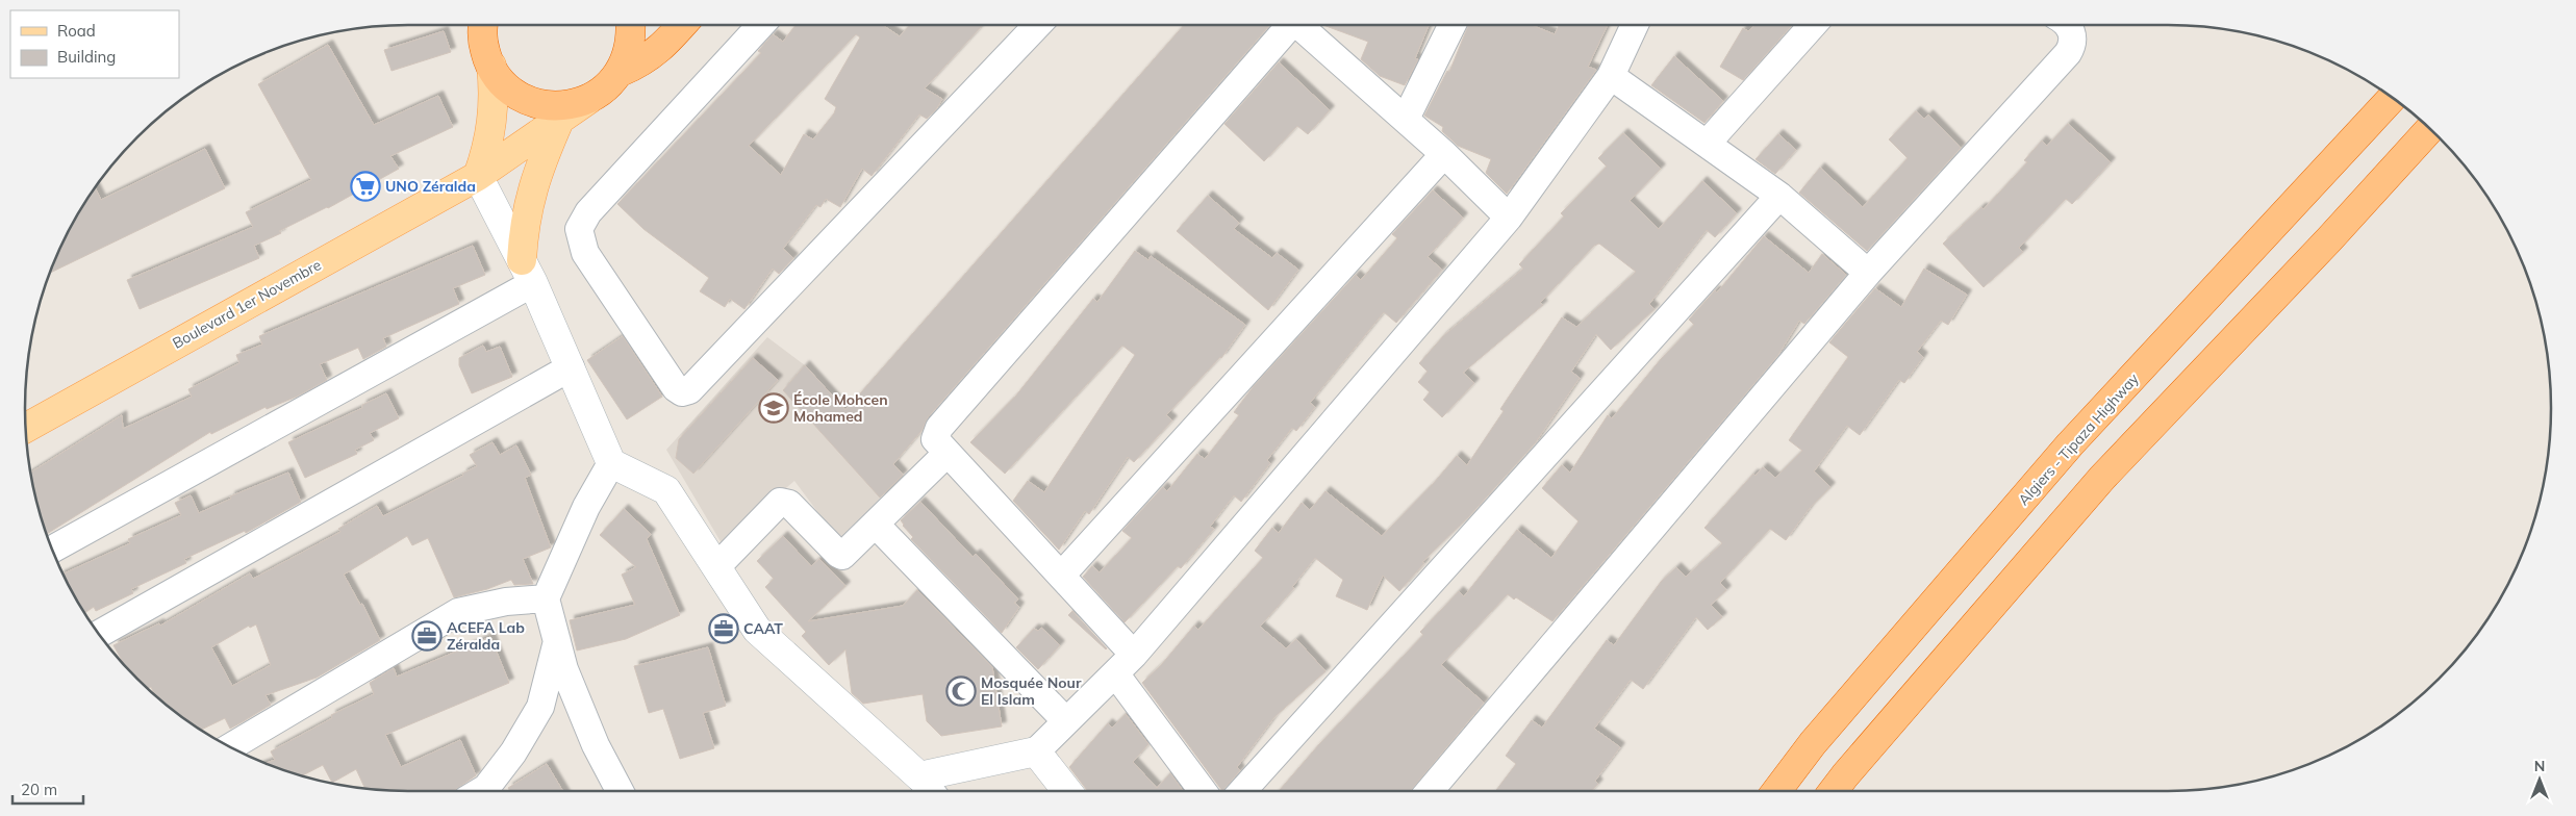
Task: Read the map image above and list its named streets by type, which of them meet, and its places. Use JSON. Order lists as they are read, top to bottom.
{
  "streets": {
    "highway": ["Algiers - Tipaza Highway"],
    "main road": ["Boulevard 1er Novembre"]
  },
  "places": {
    "supermarket": ["UNO Zéralda"],
    "school or university": ["École Mohcen Mohamed"],
    "office": ["CAAT", "ACEFA Lab Zéralda"],
    "mosque": ["Mosquée Nour El Islam"]
  },
  "legend": ["Road", "Building"],
  "scale_bar": "20 m",
  "north": "top"
}
